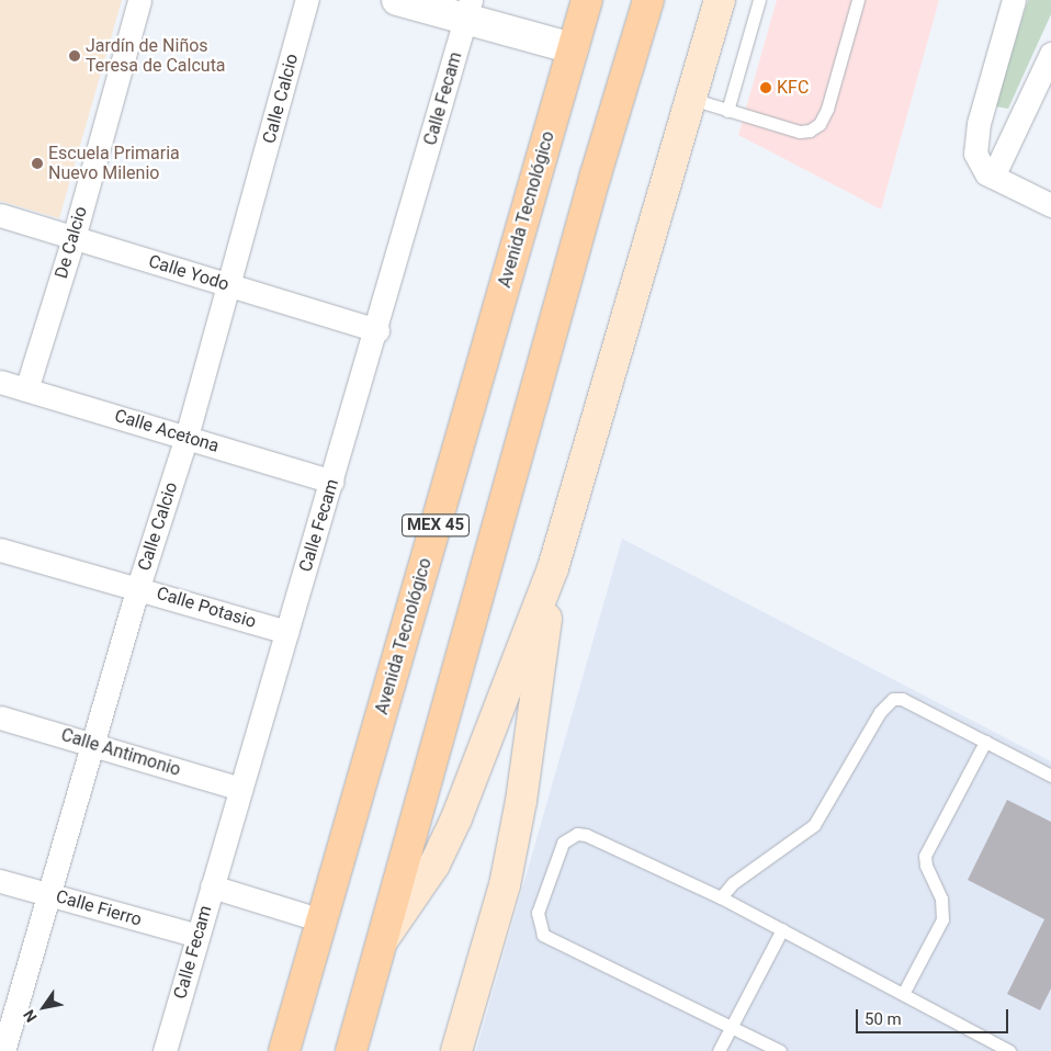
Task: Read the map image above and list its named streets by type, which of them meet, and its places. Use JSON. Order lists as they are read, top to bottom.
{
  "streets": {
    "main road": ["Avenida Tecnológico", "MEX 45"],
    "street": [
      "Calle Calcio",
      "Calle Fecam",
      "De Calcio",
      "Calle Yodo",
      "Calle Acetona",
      "Calle Potasio",
      "Calle Antimonio",
      "Calle Fierro"
    ]
  },
  "crossings": [
    ["Calle Calcio", "Calle Yodo"],
    ["Calle Calcio", "Calle Acetona"],
    ["Calle Calcio", "Calle Potasio"],
    ["Calle Calcio", "Calle Antimonio"],
    ["Calle Calcio", "Calle Fierro"],
    ["Calle Fecam", "Calle Yodo"],
    ["Calle Fecam", "Calle Acetona"],
    ["Calle Fecam", "Calle Potasio"],
    ["Calle Fecam", "Calle Antimonio"],
    ["Calle Fecam", "Calle Fierro"],
    ["De Calcio", "Calle Yodo"],
    ["De Calcio", "Calle Acetona"]
  ],
  "places": ["Jardín de Niños Teresa de Calcuta", "KFC", "Escuela Primaria Nuevo Milenio"],
  "scale_bar": "50 m",
  "north": "bottom left"
}
